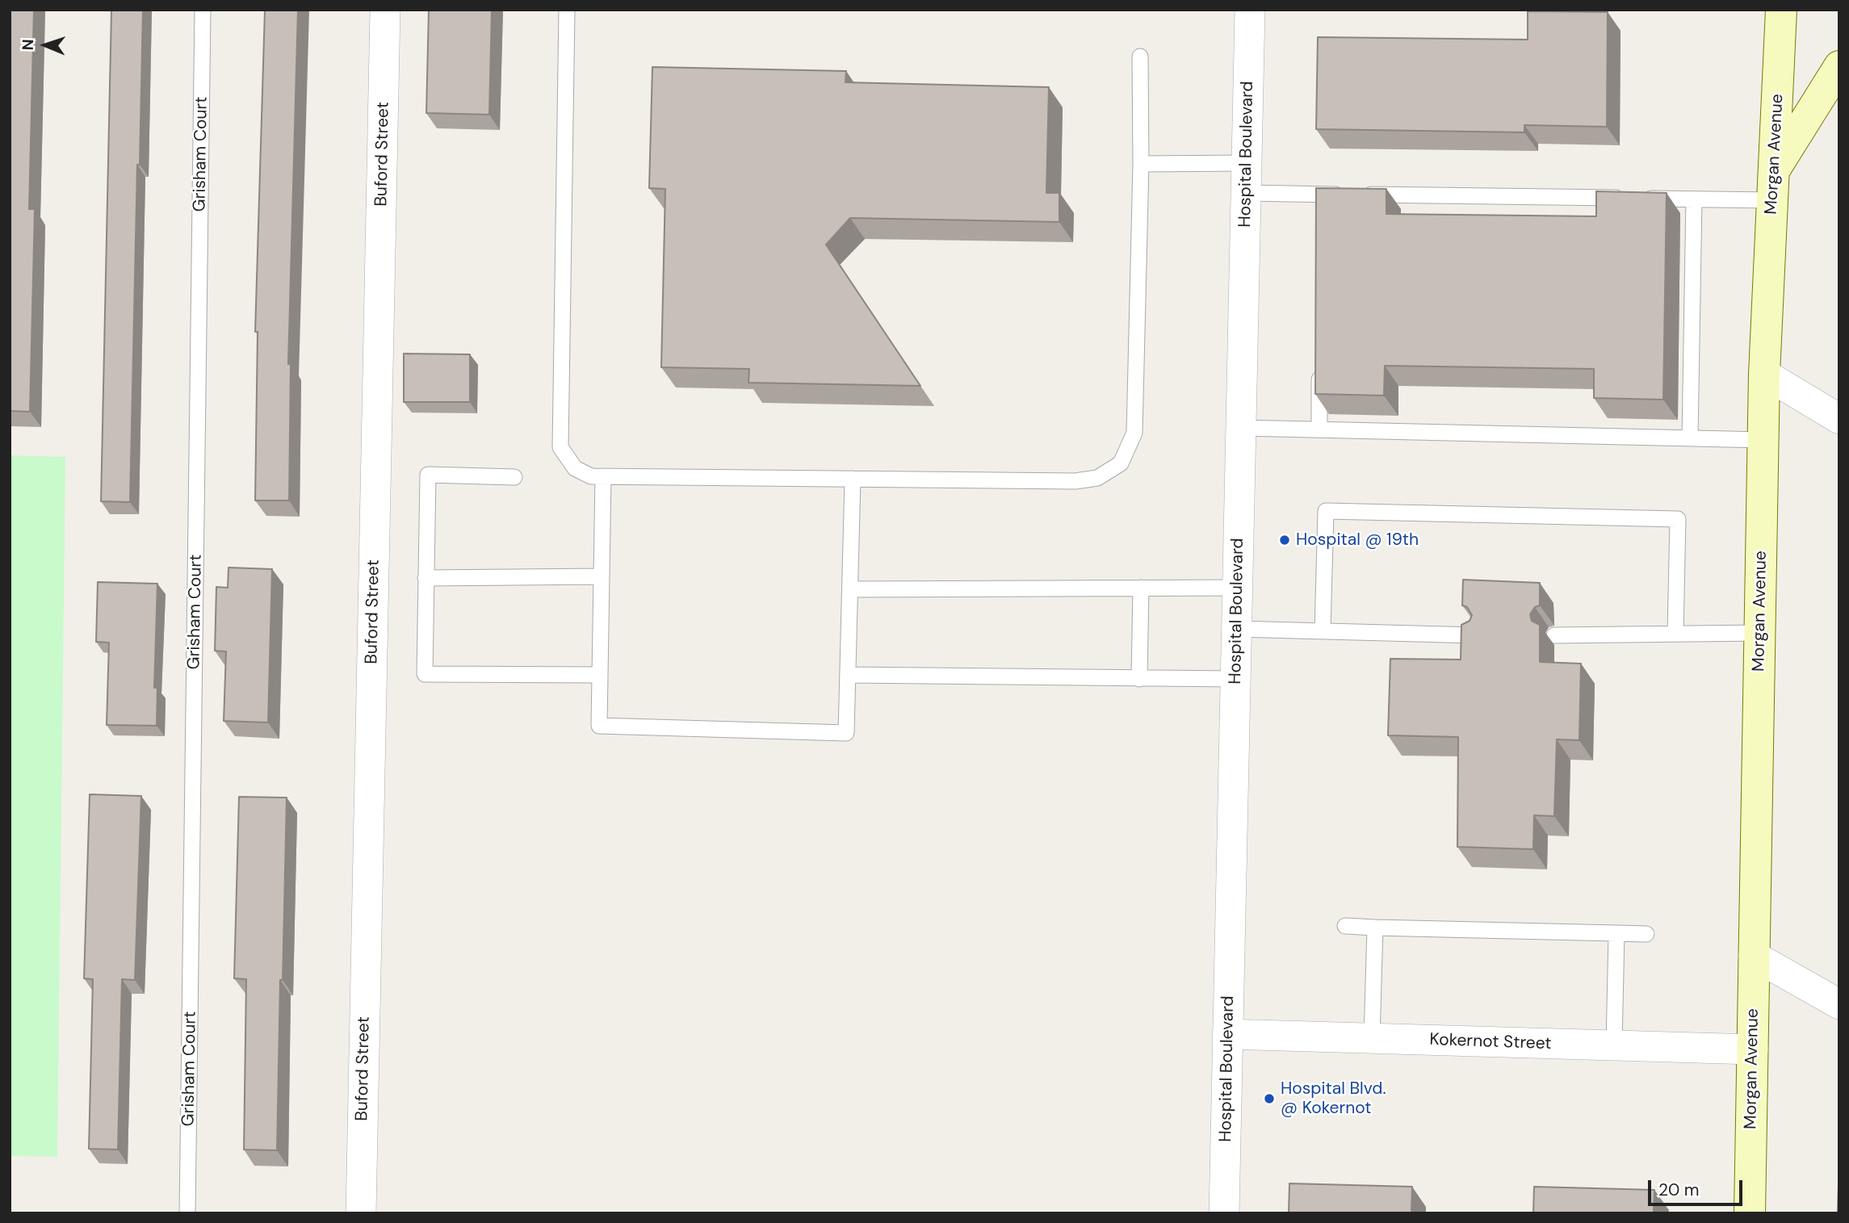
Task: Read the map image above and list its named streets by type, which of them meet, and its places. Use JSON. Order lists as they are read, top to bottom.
{
  "streets": {
    "main road": ["Morgan Avenue"],
    "street": ["Buford Street", "Hospital Boulevard", "Kokernot Street"],
    "lane": ["Grisham Court"]
  },
  "crossings": [
    ["Hospital Boulevard", "Kokernot Street"],
    ["Morgan Avenue", "Kokernot Street"]
  ],
  "places": ["Hospital @ 19th", "Hospital Blvd. @ Kokernot"],
  "scale_bar": "20 m",
  "north": "left"
}
